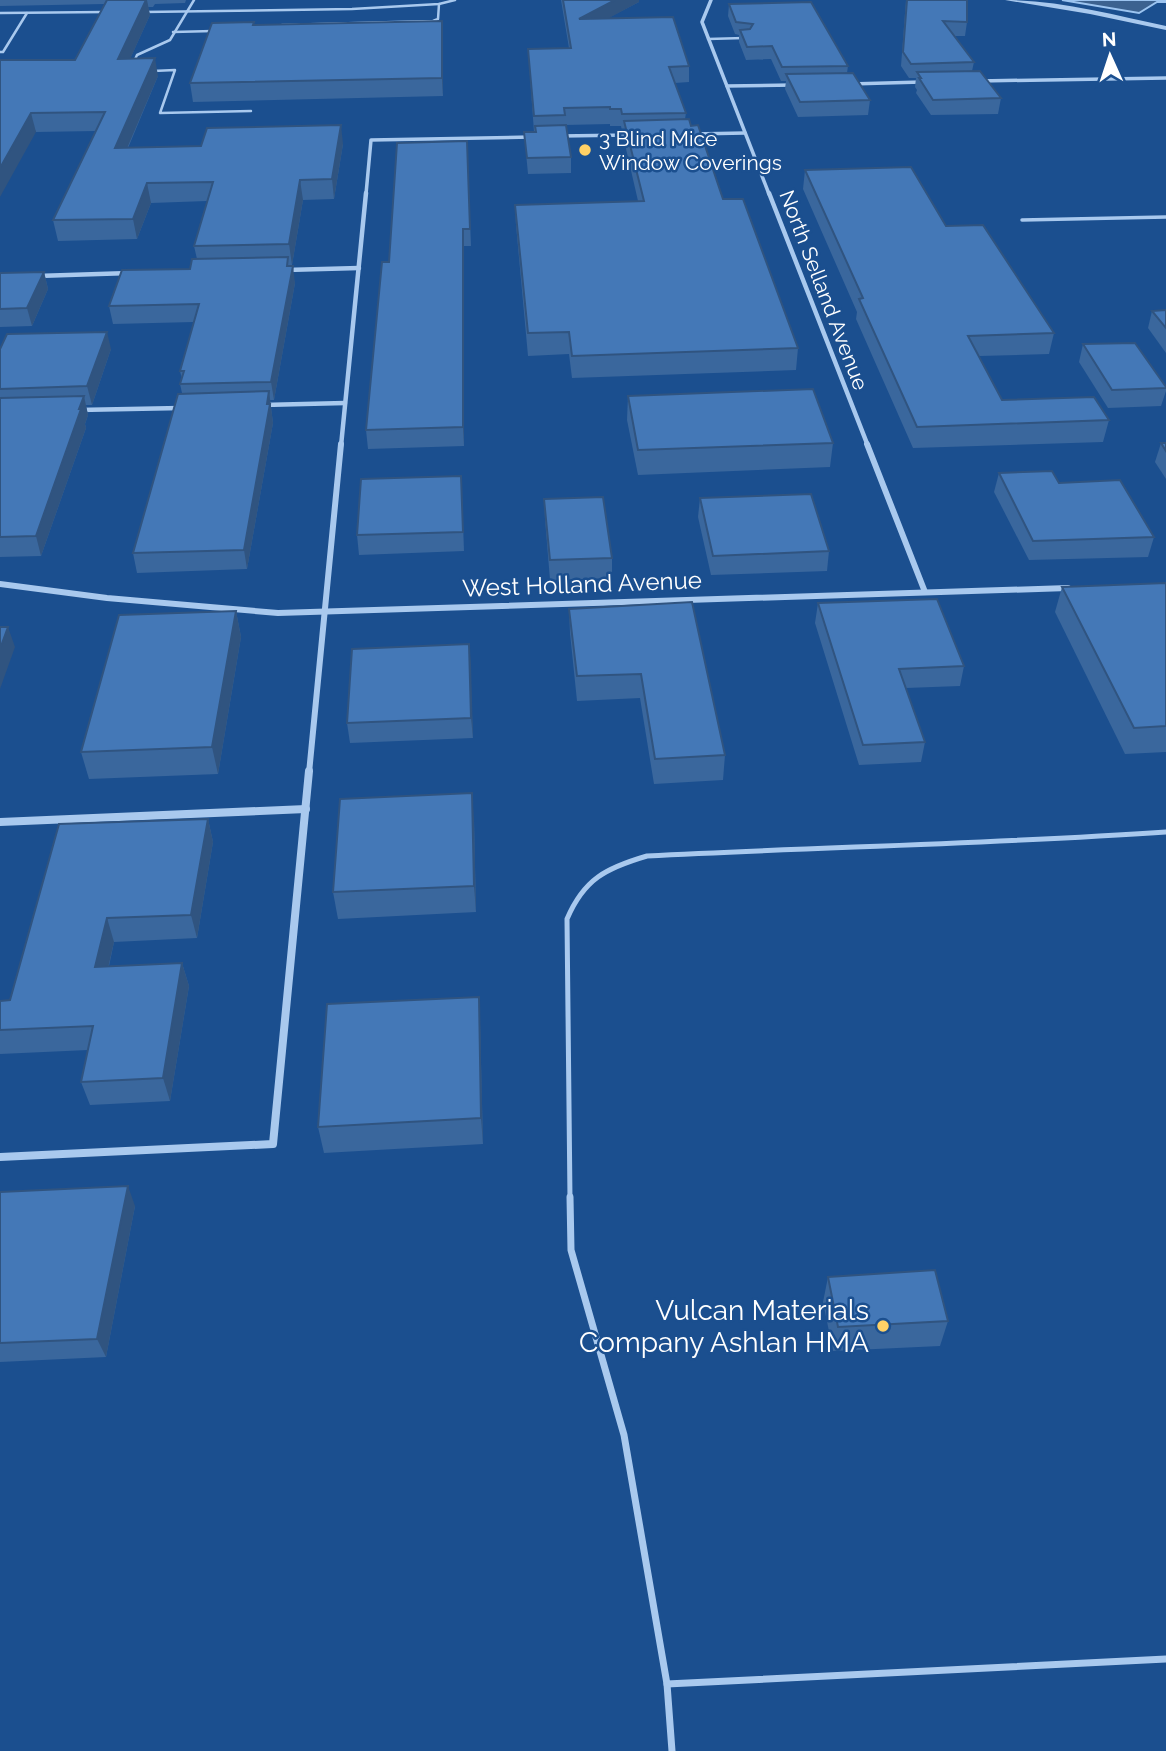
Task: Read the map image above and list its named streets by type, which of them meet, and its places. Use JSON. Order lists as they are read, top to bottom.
{
  "streets": {
    "street": ["North Selland Avenue", "West Holland Avenue"]
  },
  "crossings": [
    ["North Selland Avenue", "West Holland Avenue"]
  ],
  "places": ["3 Blind Mice Window Coverings", "Vulcan Materials Company Ashlan HMA"],
  "north": "top"
}
